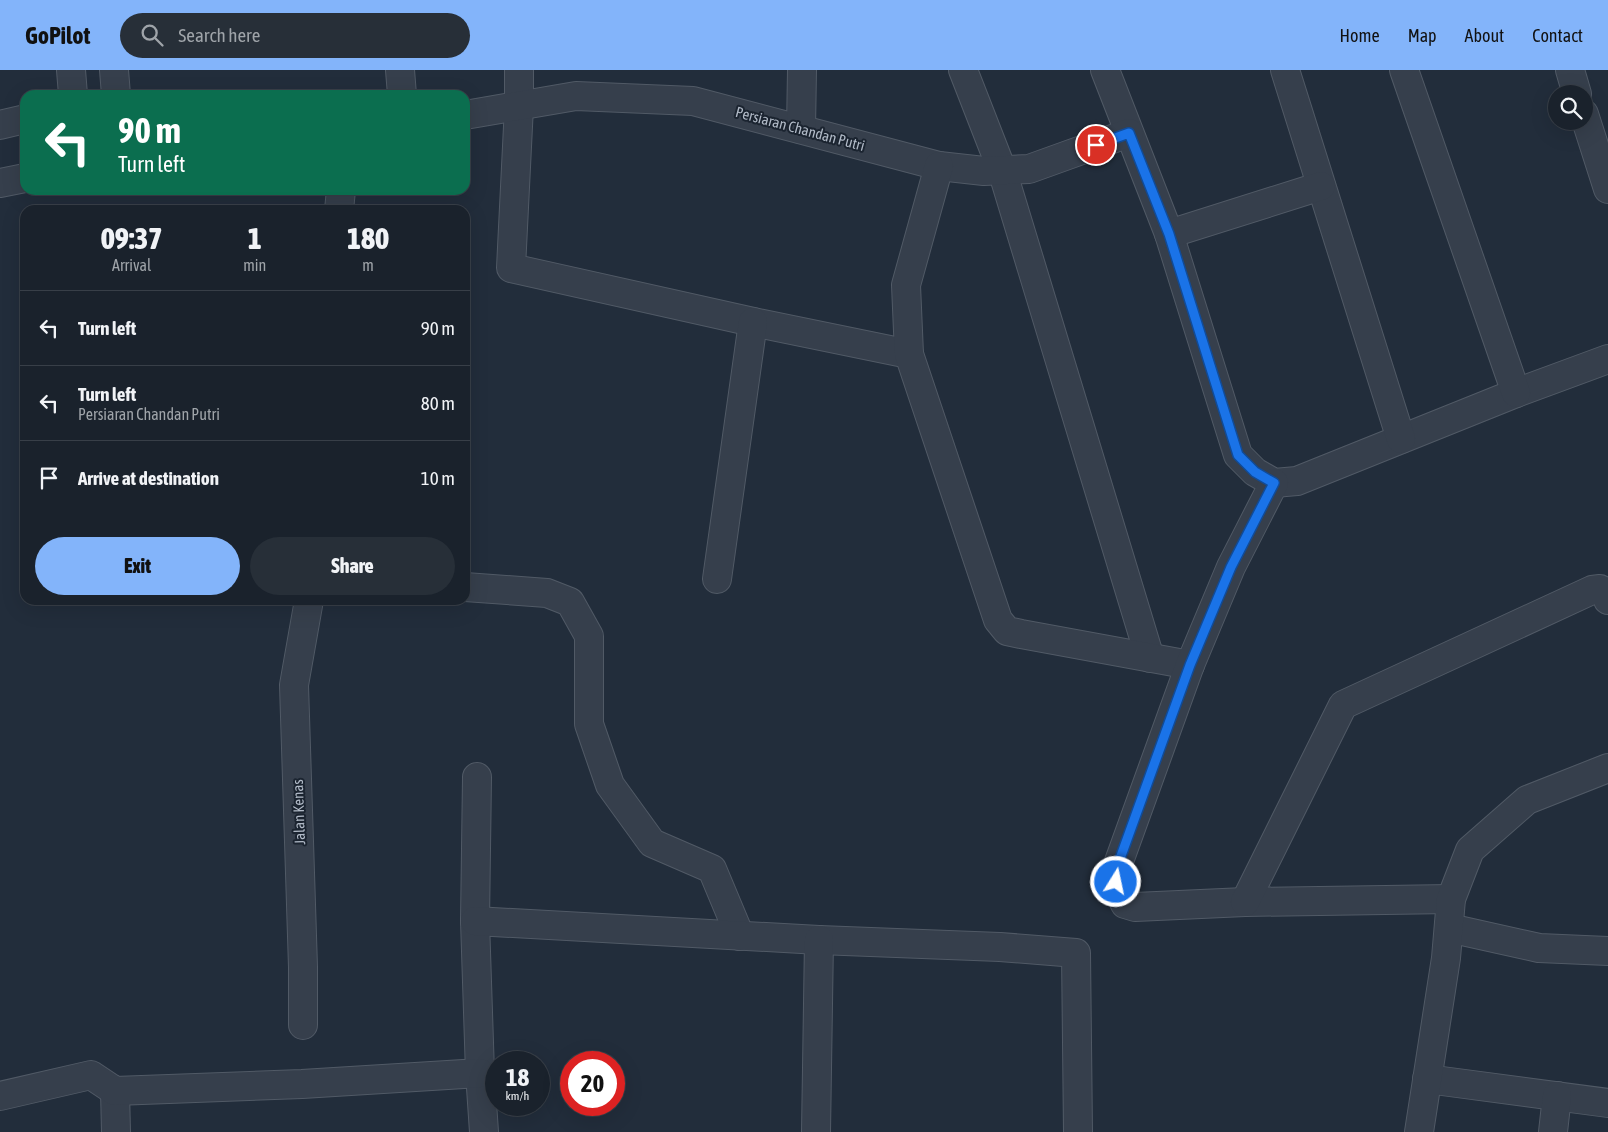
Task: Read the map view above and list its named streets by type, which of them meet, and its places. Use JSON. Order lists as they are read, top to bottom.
{
  "streets": {
    "street": ["Persiaran Chandan Putri", "Jalan Kenas"]
  },
  "page": {
    "header": "GoPilot",
    "search": "Search here",
    "nav": [
      "Home",
      "Map",
      "About",
      "Contact"
    ],
    "turn": ["90 m", "Turn left"],
    "eta": [
      "09:37",
      "Arrival",
      "1",
      "min",
      "180",
      "m"
    ],
    "list": [
      {
        "name": "Turn left",
        "value": "90 m"
      },
      {
        "name": "Turn left",
        "note": "Persiaran Chandan Putri",
        "value": "80 m"
      },
      {
        "name": "Arrive at destination",
        "value": "10 m"
      }
    ],
    "buttons": ["Exit", "Share"],
    "speed": "18 km/h",
    "limit": "20"
  }
}
